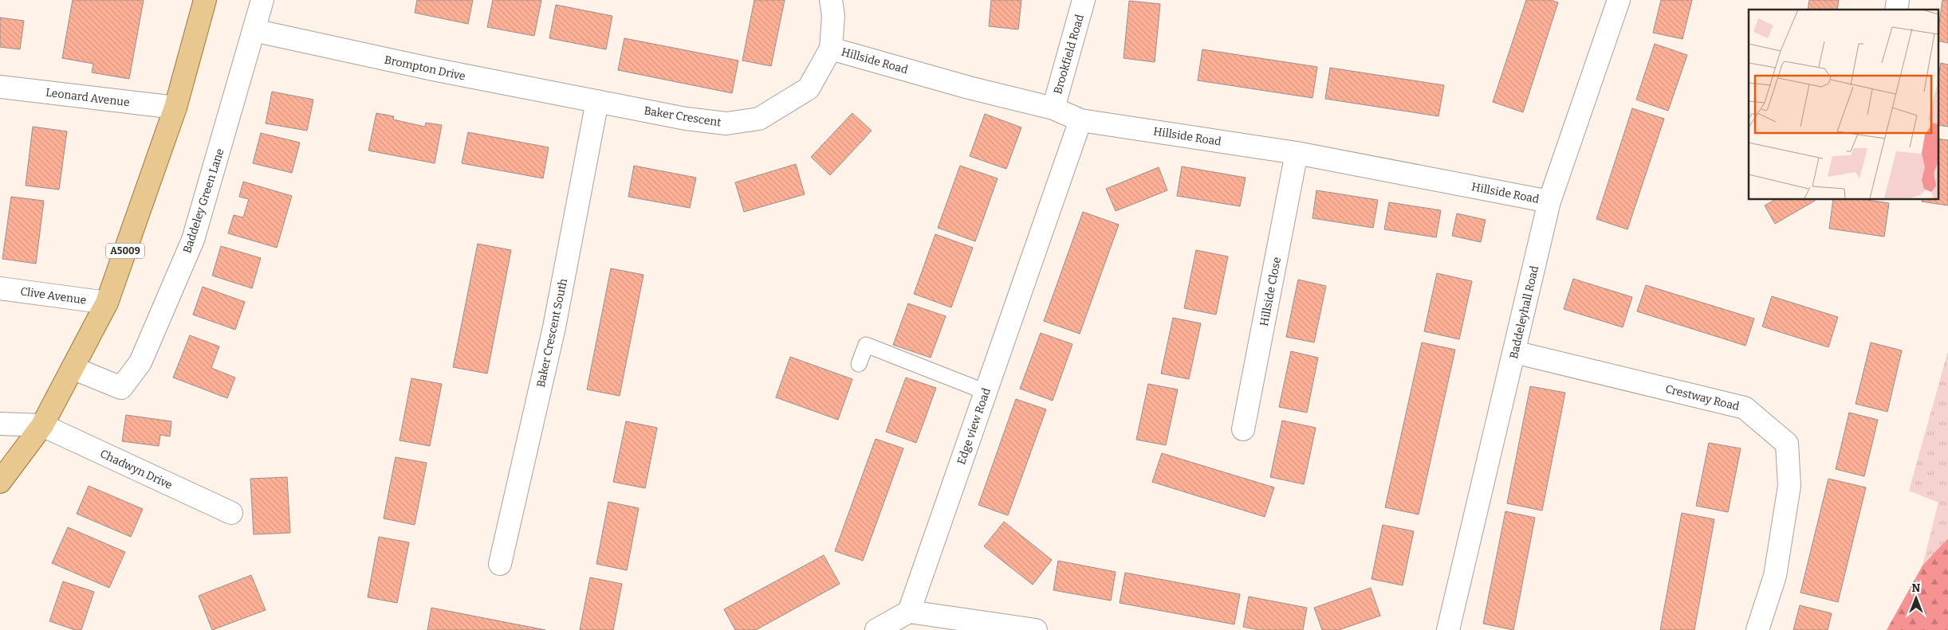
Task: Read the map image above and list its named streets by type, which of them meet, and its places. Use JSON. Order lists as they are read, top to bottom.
{
  "streets": {
    "main road": ["A5009"],
    "street": [
      "Brookfield Road",
      "Hillside Road",
      "Brompton Drive",
      "Leonard Avenue",
      "Baker Crescent",
      "Baddeley Green Lane",
      "Hillside Close",
      "Clive Avenue",
      "Baddeleyhall Road",
      "Baker Crescent South",
      "Crestway Road",
      "Edge view Road",
      "Chadwyn Drive"
    ]
  },
  "crossings": [
    ["Brookfield Road", "Hillside Road"],
    ["Hillside Road", "Baker Crescent"],
    ["Hillside Road", "Hillside Close"],
    ["Hillside Road", "Baddeleyhall Road"],
    ["Hillside Road", "Edge view Road"],
    ["Brompton Drive", "Baker Crescent"],
    ["Brompton Drive", "Baddeley Green Lane"],
    ["Brompton Drive", "Baker Crescent South"],
    ["Leonard Avenue", "A5009"],
    ["Baker Crescent", "Baker Crescent South"],
    ["Baddeley Green Lane", "A5009"],
    ["A5009", "Clive Avenue"],
    ["A5009", "Chadwyn Drive"],
    ["Baddeleyhall Road", "Crestway Road"]
  ],
  "north": "top"
}
